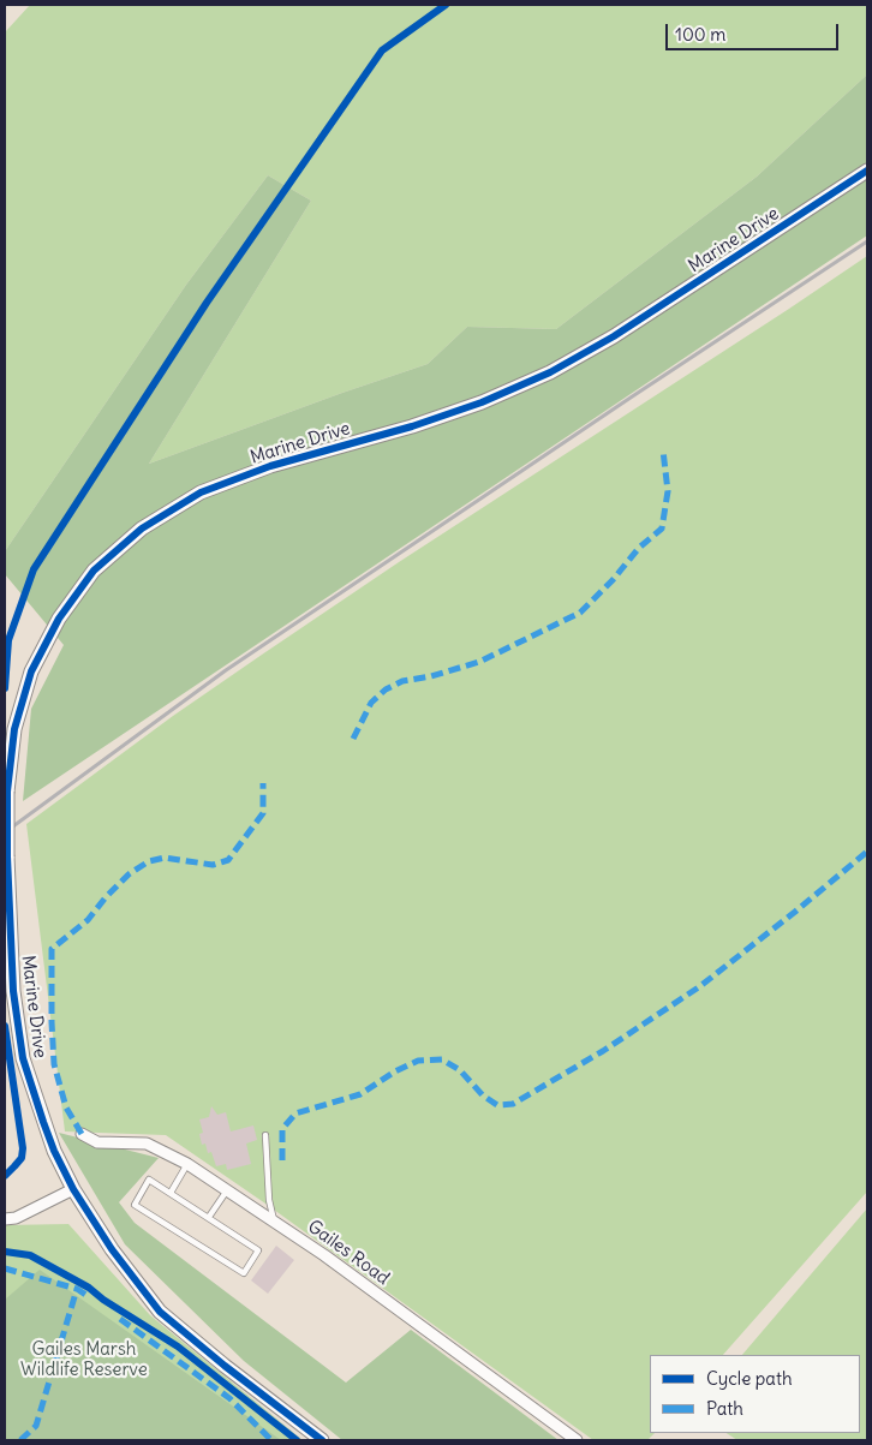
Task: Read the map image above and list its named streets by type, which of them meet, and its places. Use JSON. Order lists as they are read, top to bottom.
{
  "streets": {
    "street": ["Marine Drive", "Gailes Road"]
  },
  "parks": ["Gailes Marsh Wildlife Reserve"],
  "legend": ["Cycle path", "Path"],
  "scale_bar": "100 m"
}
